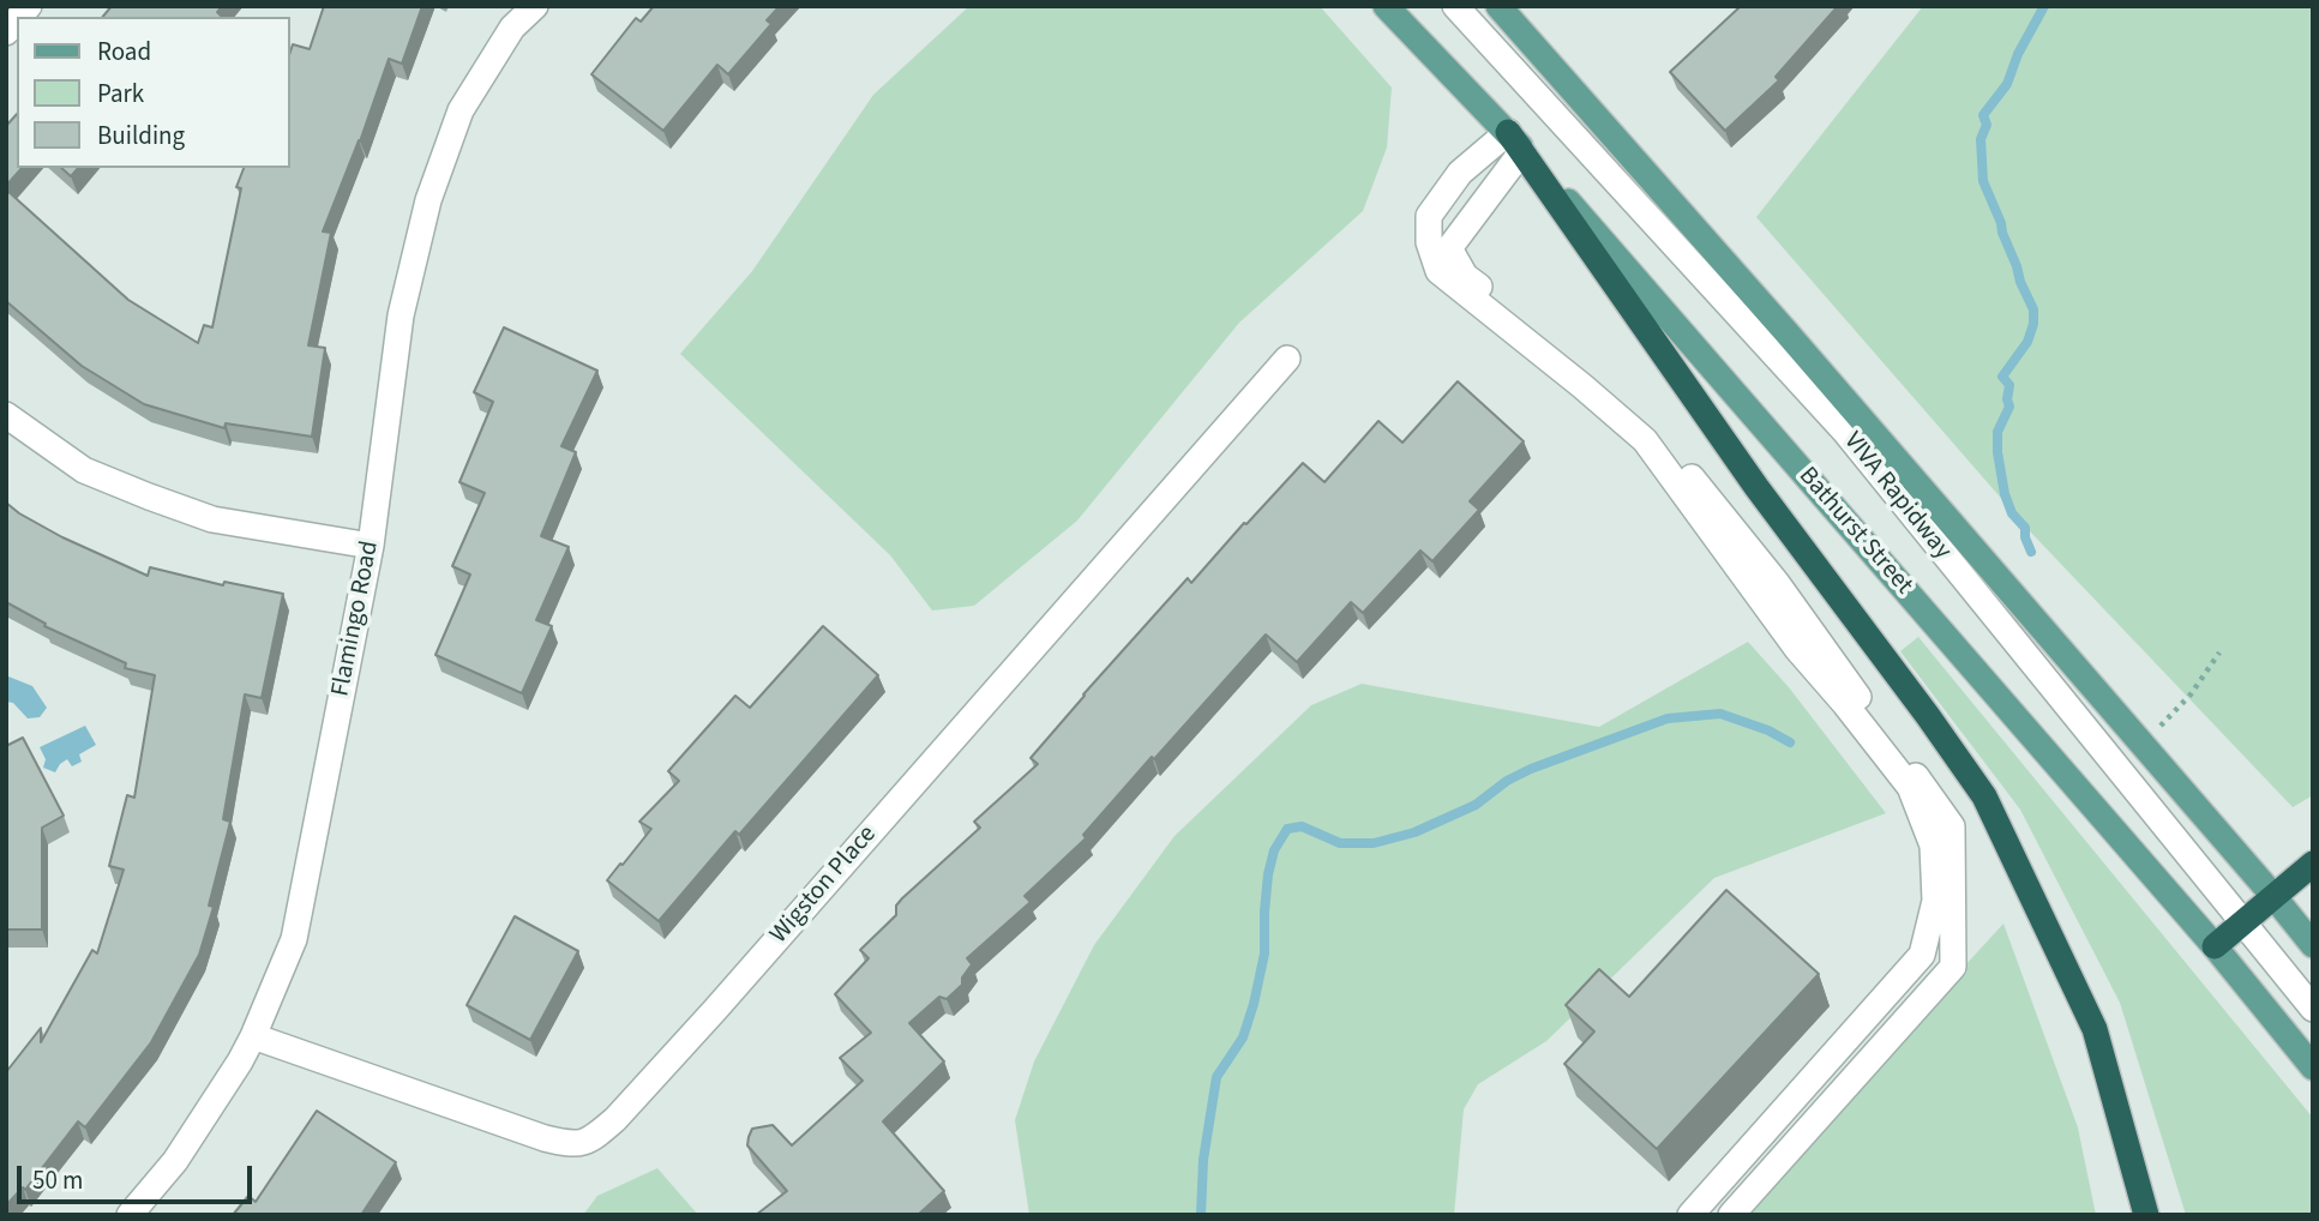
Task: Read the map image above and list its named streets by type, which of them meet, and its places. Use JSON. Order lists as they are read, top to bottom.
{
  "streets": {
    "main road": ["Bathurst Street"],
    "street": ["VIVA Rapidway", "Flamingo Road", "Wigston Place"]
  },
  "crossings": [
    ["Flamingo Road", "Wigston Place"]
  ],
  "legend": ["Road", "Park", "Building"],
  "scale_bar": "50 m"
}
